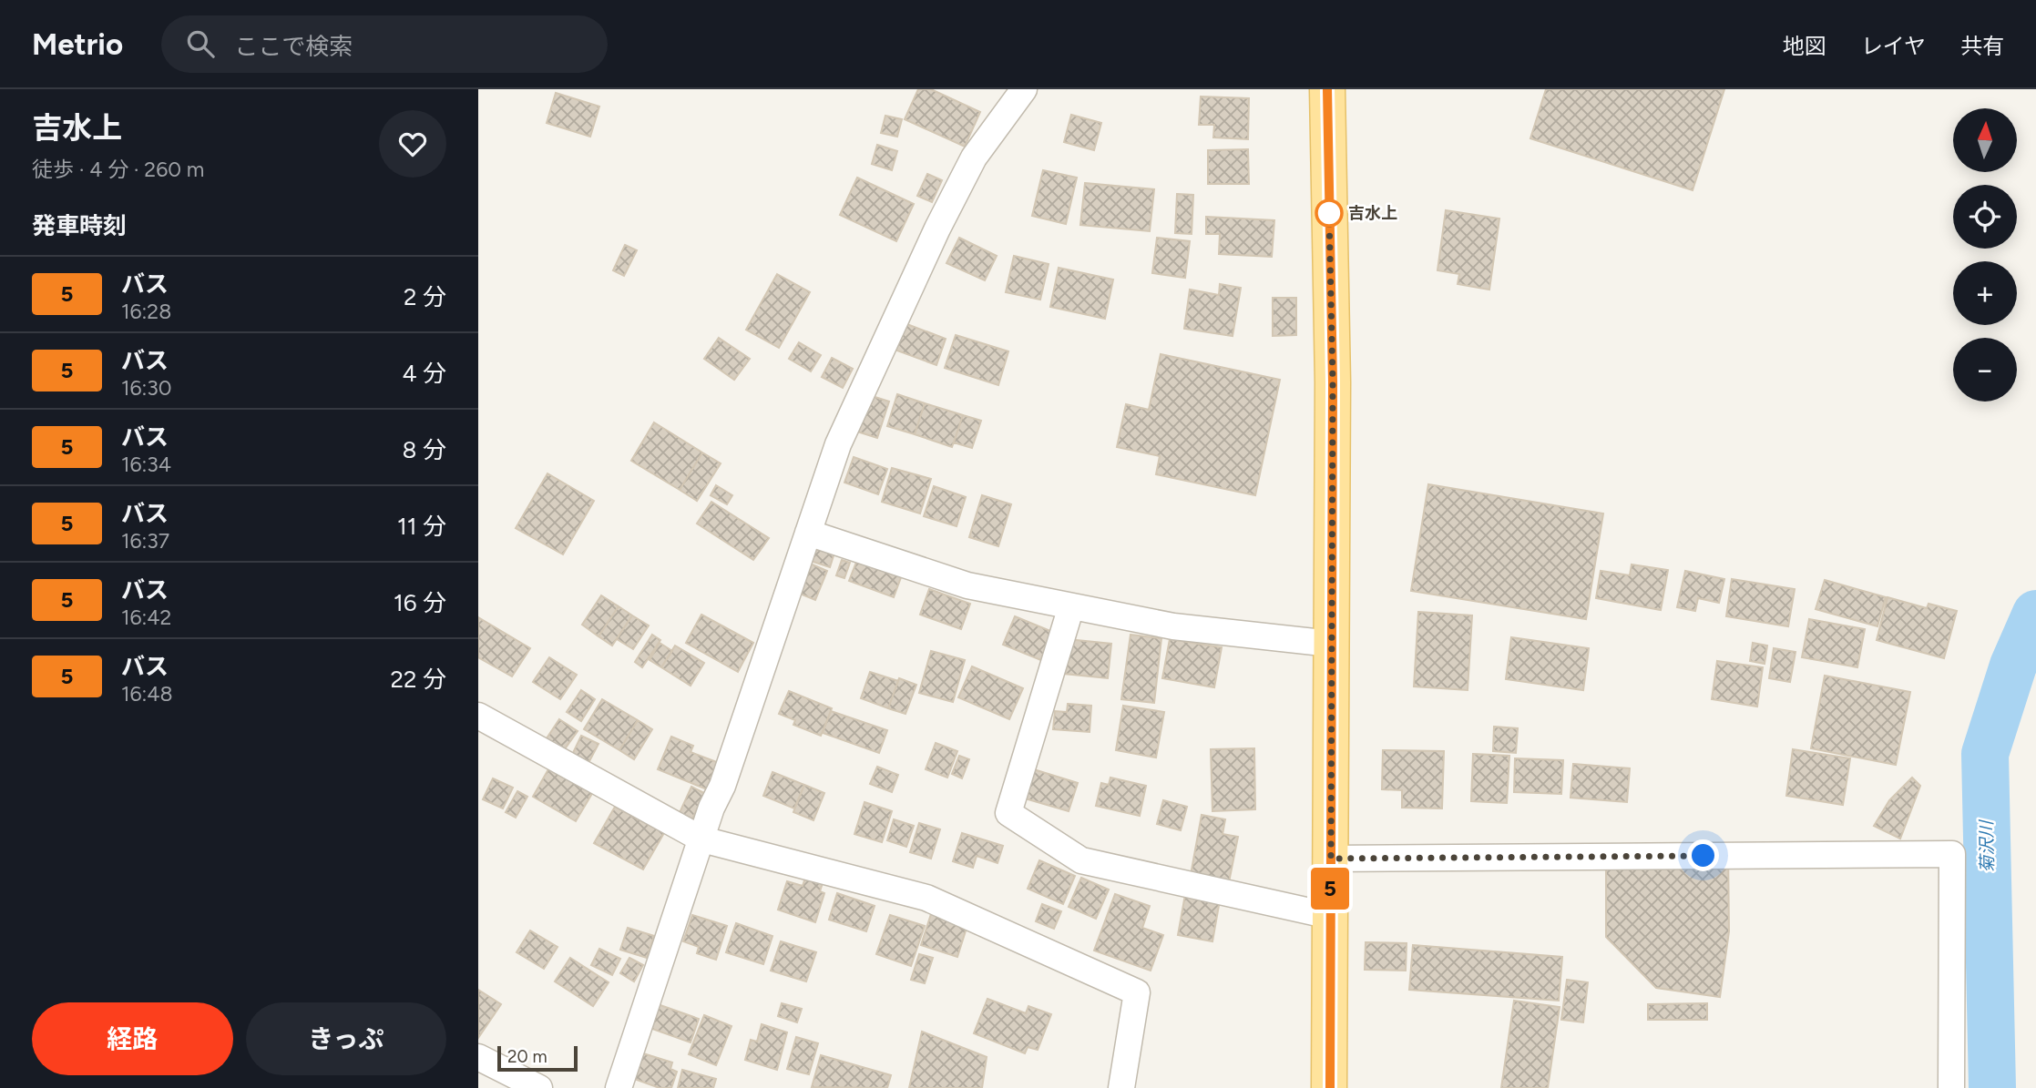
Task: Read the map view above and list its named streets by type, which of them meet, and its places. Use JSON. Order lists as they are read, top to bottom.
{
  "water": ["菊沢川"],
  "places": ["吉水上"],
  "lines": ["bus line 5"],
  "scale_bar": "20 m",
  "north": "top",
  "page": {
    "header": "Metrio",
    "search": "ここで検索",
    "nav": ["地図", "レイヤ", "共有"],
    "heading": [
      ["吉水上", "徒歩 · 4 分 · 260 m"],
      "発車時刻"
    ],
    "on_map": "5",
    "map_buttons": ["+", "−"],
    "list": [
      {
        "mark": "5",
        "name": "バス",
        "note": "16:28",
        "value": "2 分"
      },
      {
        "mark": "5",
        "name": "バス",
        "note": "16:30",
        "value": "4 分"
      },
      {
        "mark": "5",
        "name": "バス",
        "note": "16:34",
        "value": "8 分"
      },
      {
        "mark": "5",
        "name": "バス",
        "note": "16:37",
        "value": "11 分"
      },
      {
        "mark": "5",
        "name": "バス",
        "note": "16:42",
        "value": "16 分"
      },
      {
        "mark": "5",
        "name": "バス",
        "note": "16:48",
        "value": "22 分"
      }
    ],
    "buttons": ["経路", "きっぷ"],
    "scale": "20 m"
  }
}
